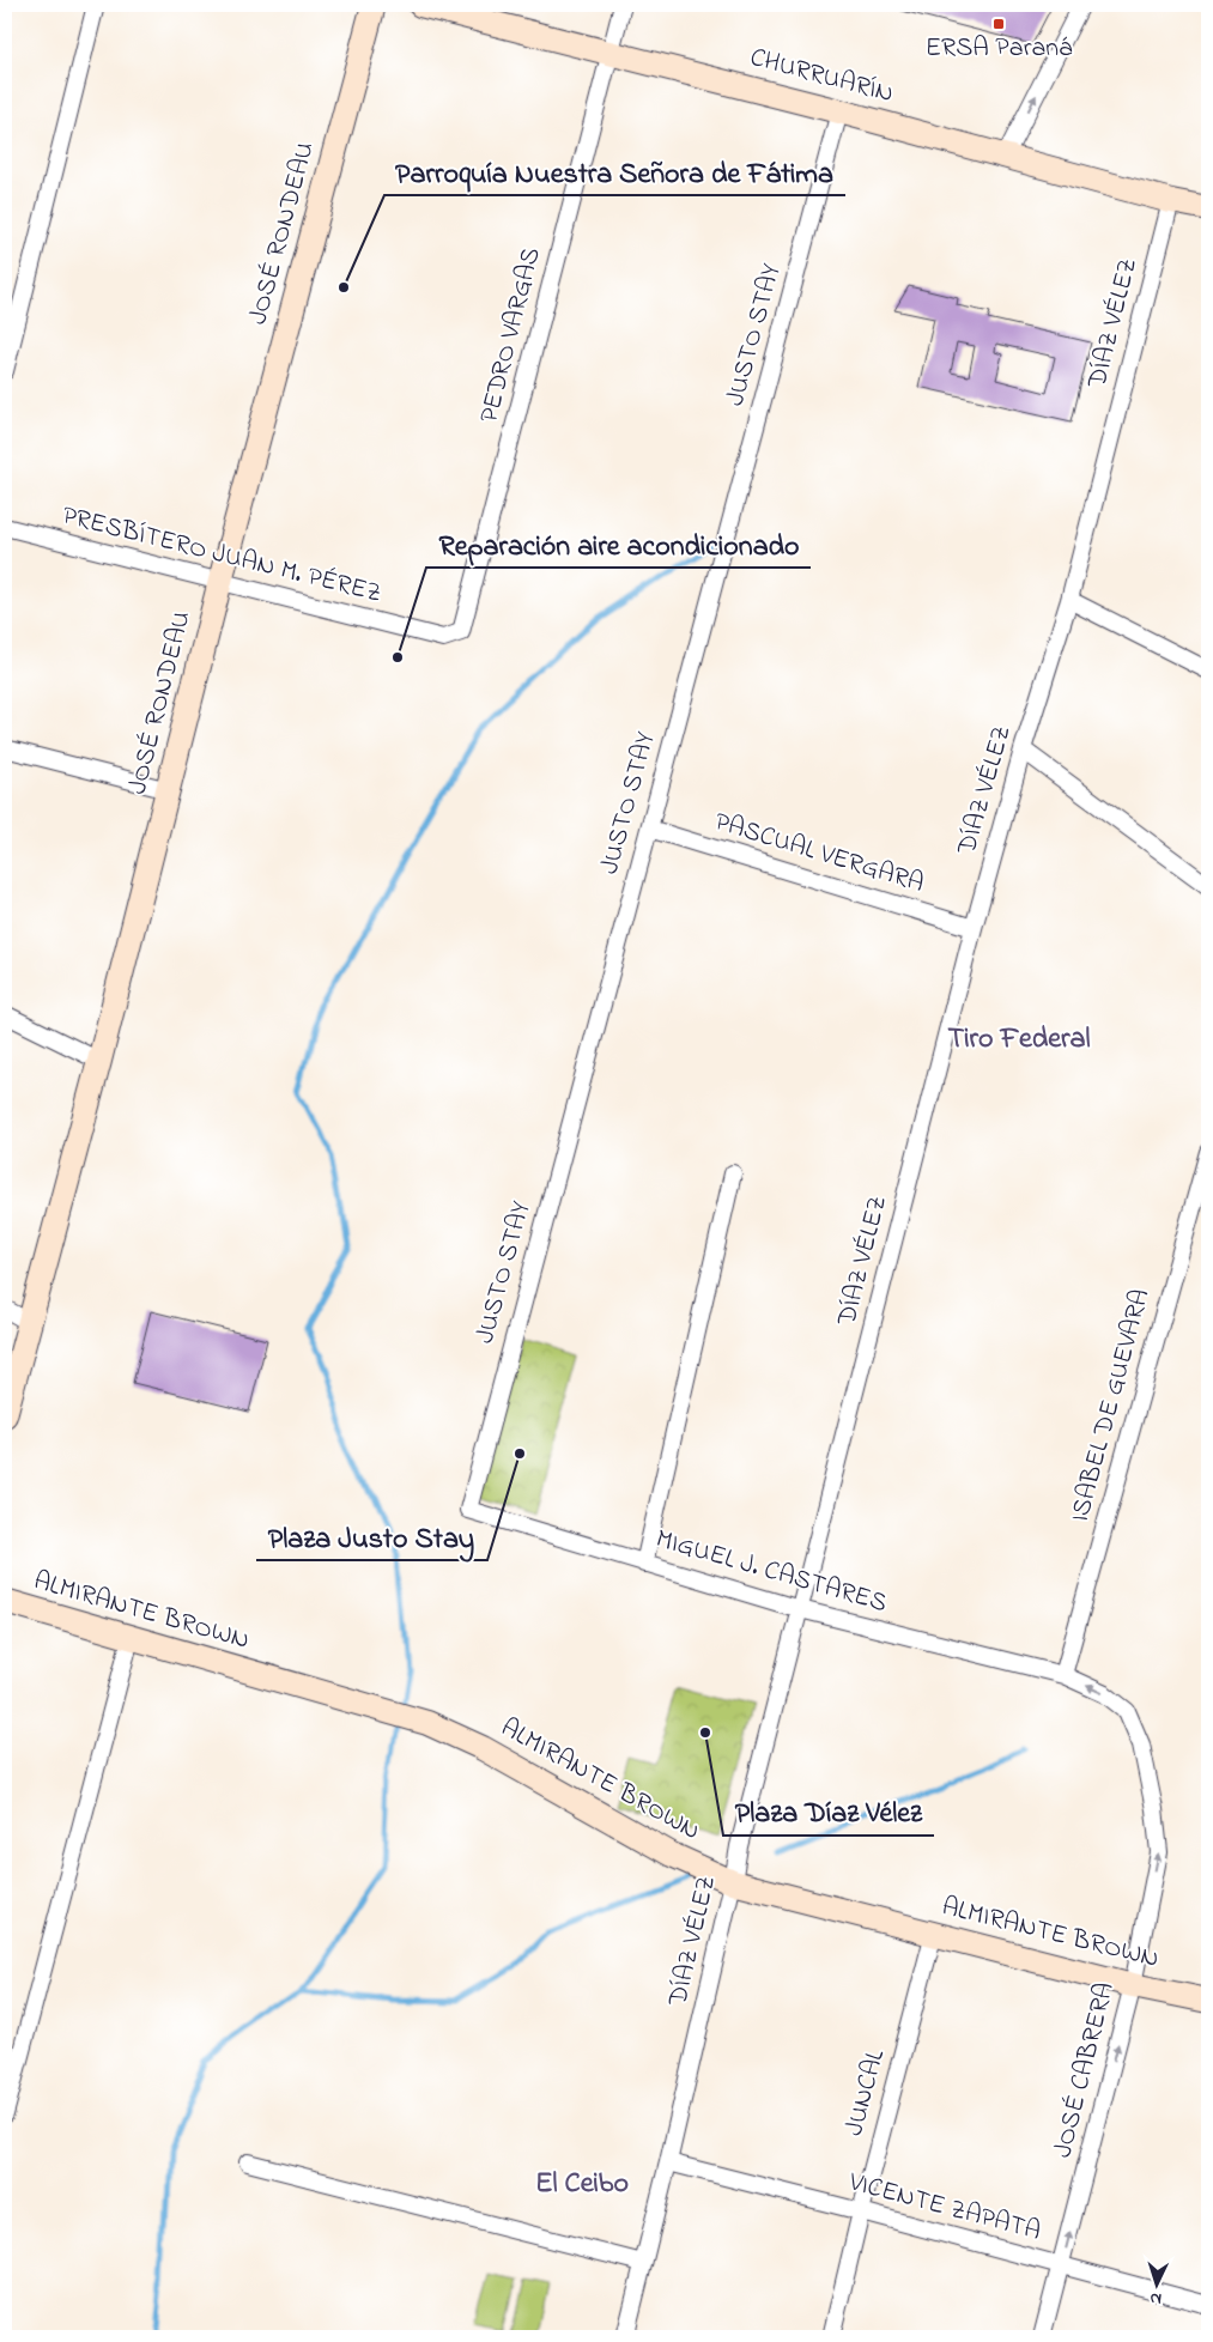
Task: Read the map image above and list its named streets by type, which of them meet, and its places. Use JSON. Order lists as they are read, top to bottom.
{
  "streets": {
    "main road": ["CHURRUARÍN", "JOSÉ RONDEAU", "ALMIRANTE BROWN"],
    "street": [
      "DÍAZ VÉLEZ",
      "PEDRO VARGAS",
      "JUSTO STAY",
      "PRESBÍTERO JUAN M. PÉREZ",
      "PASCUAL VERGARA",
      "ISABEL DE GUEVARA",
      "MIGUEL J. CASTARES",
      "JOSÉ CABRERA",
      "JUNCAL",
      "VICENTE ZAPATA"
    ]
  },
  "crossings": [
    ["CHURRUARÍN", "DÍAZ VÉLEZ"],
    ["CHURRUARÍN", "PEDRO VARGAS"],
    ["CHURRUARÍN", "JUSTO STAY"],
    ["JOSÉ RONDEAU", "PRESBÍTERO JUAN M. PÉREZ"],
    ["DÍAZ VÉLEZ", "PASCUAL VERGARA"],
    ["DÍAZ VÉLEZ", "MIGUEL J. CASTARES"],
    ["DÍAZ VÉLEZ", "ALMIRANTE BROWN"],
    ["DÍAZ VÉLEZ", "VICENTE ZAPATA"],
    ["PEDRO VARGAS", "PRESBÍTERO JUAN M. PÉREZ"],
    ["JUSTO STAY", "PASCUAL VERGARA"],
    ["JUSTO STAY", "MIGUEL J. CASTARES"],
    ["ISABEL DE GUEVARA", "MIGUEL J. CASTARES"],
    ["ISABEL DE GUEVARA", "JOSÉ CABRERA"],
    ["MIGUEL J. CASTARES", "JOSÉ CABRERA"],
    ["ALMIRANTE BROWN", "JOSÉ CABRERA"],
    ["ALMIRANTE BROWN", "JUNCAL"],
    ["JOSÉ CABRERA", "VICENTE ZAPATA"],
    ["JUNCAL", "VICENTE ZAPATA"]
  ],
  "one_way": ["JOSÉ CABRERA"],
  "districts": ["Tiro Federal", "El Ceibo"],
  "places": {
    "transit": ["ERSA Paraná"],
    "other": [
      "Parroquía Nuestra Señora de Fátima",
      "Reparación aire acondicionado",
      "Plaza Justo Stay",
      "Plaza Díaz Vélez"
    ]
  },
  "north": "bottom"
}
